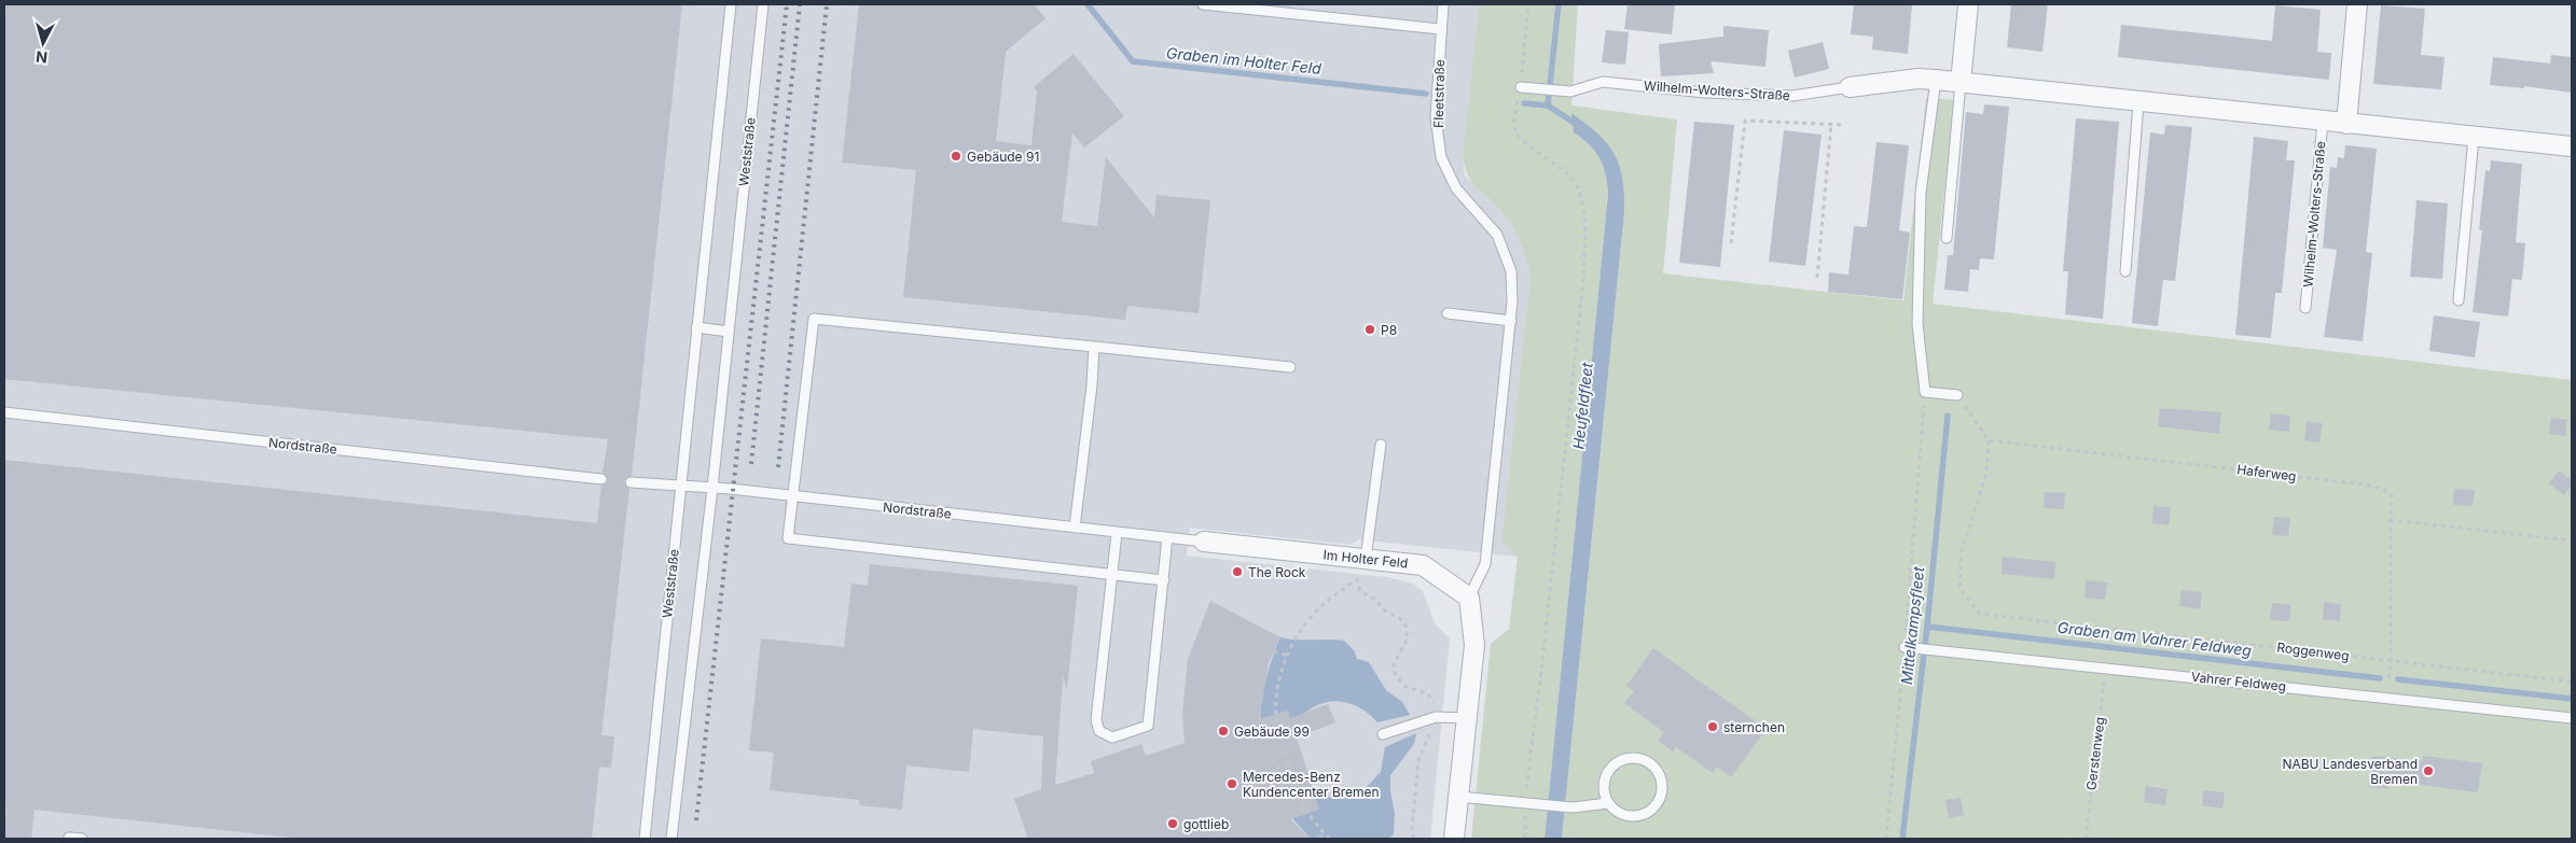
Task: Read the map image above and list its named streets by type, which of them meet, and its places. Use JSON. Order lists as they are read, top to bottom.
{
  "streets": {
    "street": ["Wilhelm-Wolters-Straße", "Im Holter Feld"],
    "lane": [
      "Fleetstraße",
      "Weststraße",
      "Nordstraße",
      "Vahrer Feldweg"
    ],
    "path": ["Haferweg", "Roggenweg", "Gerstenweg"]
  },
  "crossings": [
    ["Weststraße", "Nordstraße"],
    ["Nordstraße", "Im Holter Feld"],
    ["Haferweg", "Roggenweg"],
    ["Vahrer Feldweg", "Gerstenweg"]
  ],
  "water": [
    "Graben im Holter Feld",
    "Heufeldfleet",
    "Mittelkampsfleet",
    "Graben am Vahrer Feldweg"
  ],
  "places": [
    "Gebäude 91",
    "P8",
    "The Rock",
    "sternchen",
    "Gebäude 99",
    "NABU Landesverband Bremen",
    "Mercedes-Benz Kundencenter Bremen",
    "gottlieb"
  ],
  "north": "bottom"
}
